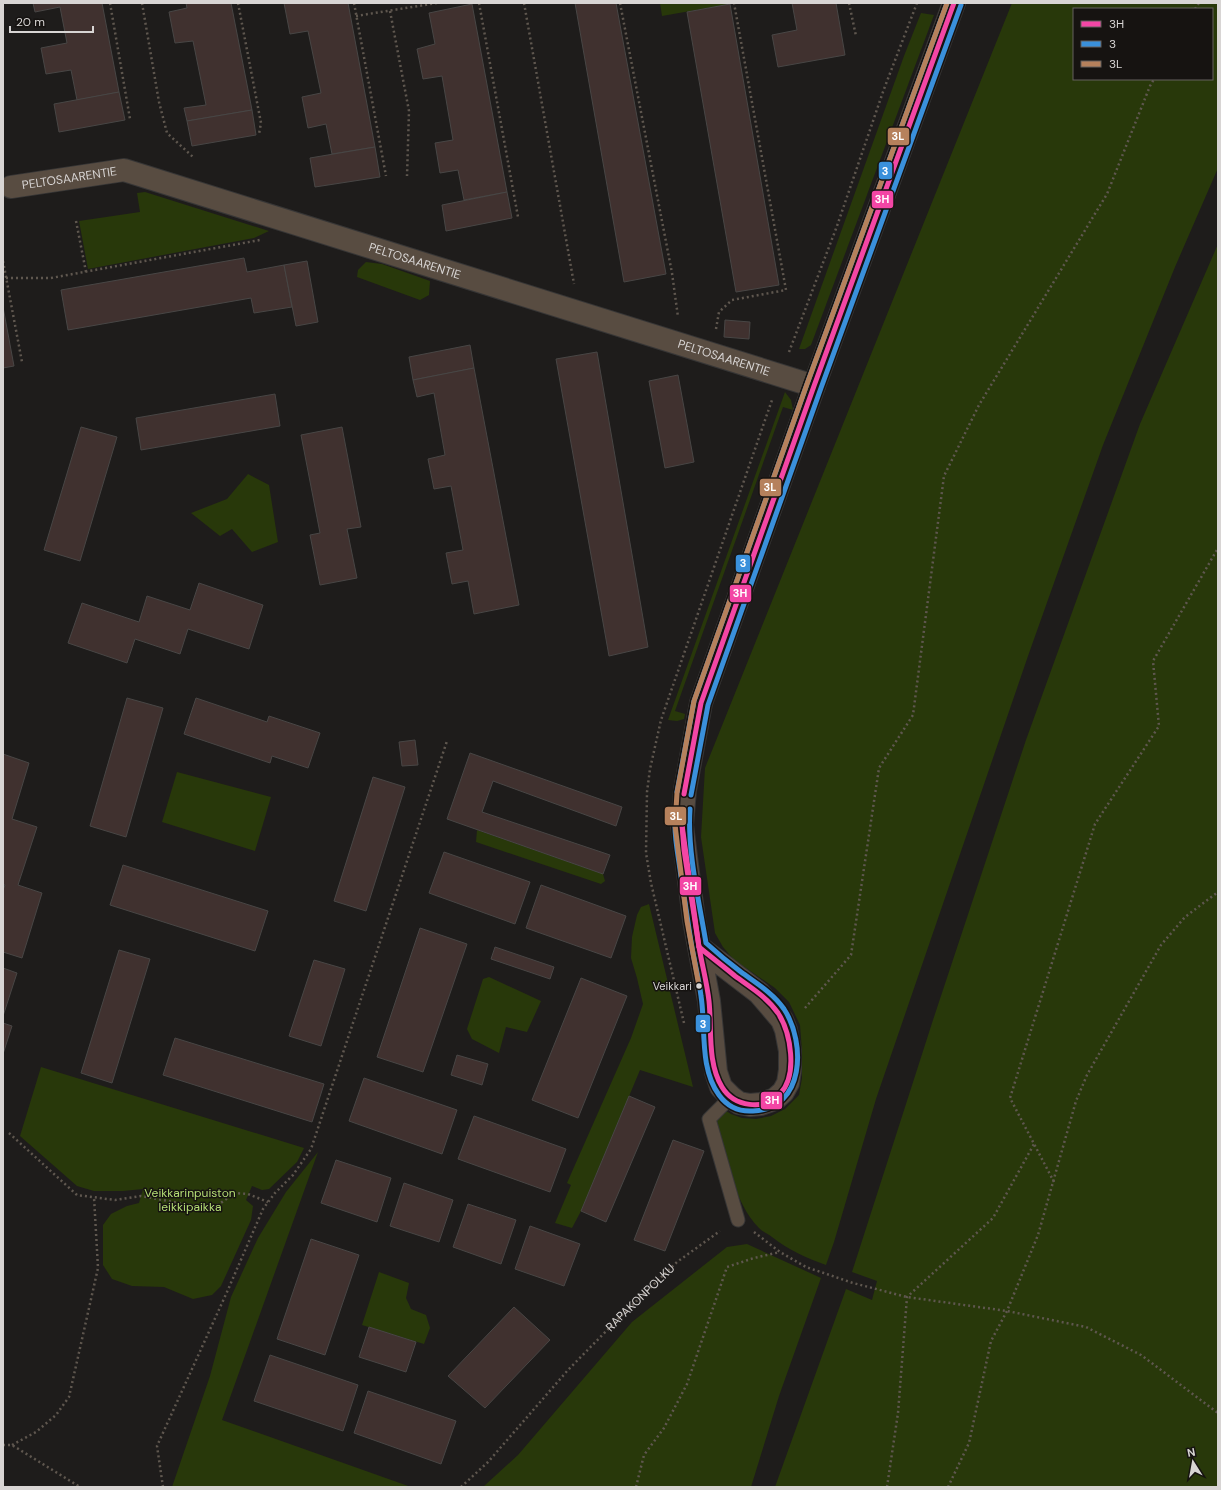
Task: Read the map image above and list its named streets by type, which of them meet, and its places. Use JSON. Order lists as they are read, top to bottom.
{
  "streets": {
    "street": ["PELTOSAARENTIE"],
    "path": ["RAPAKONPOLKU"]
  },
  "parks": ["Veikkarinpuiston leikkipaikka"],
  "places": ["Veikkari"],
  "lines": ["transit line 3H", "transit line 3", "transit line 3L"],
  "legend": ["3H", "3", "3L"],
  "scale_bar": "20 m",
  "north": "top"
}
